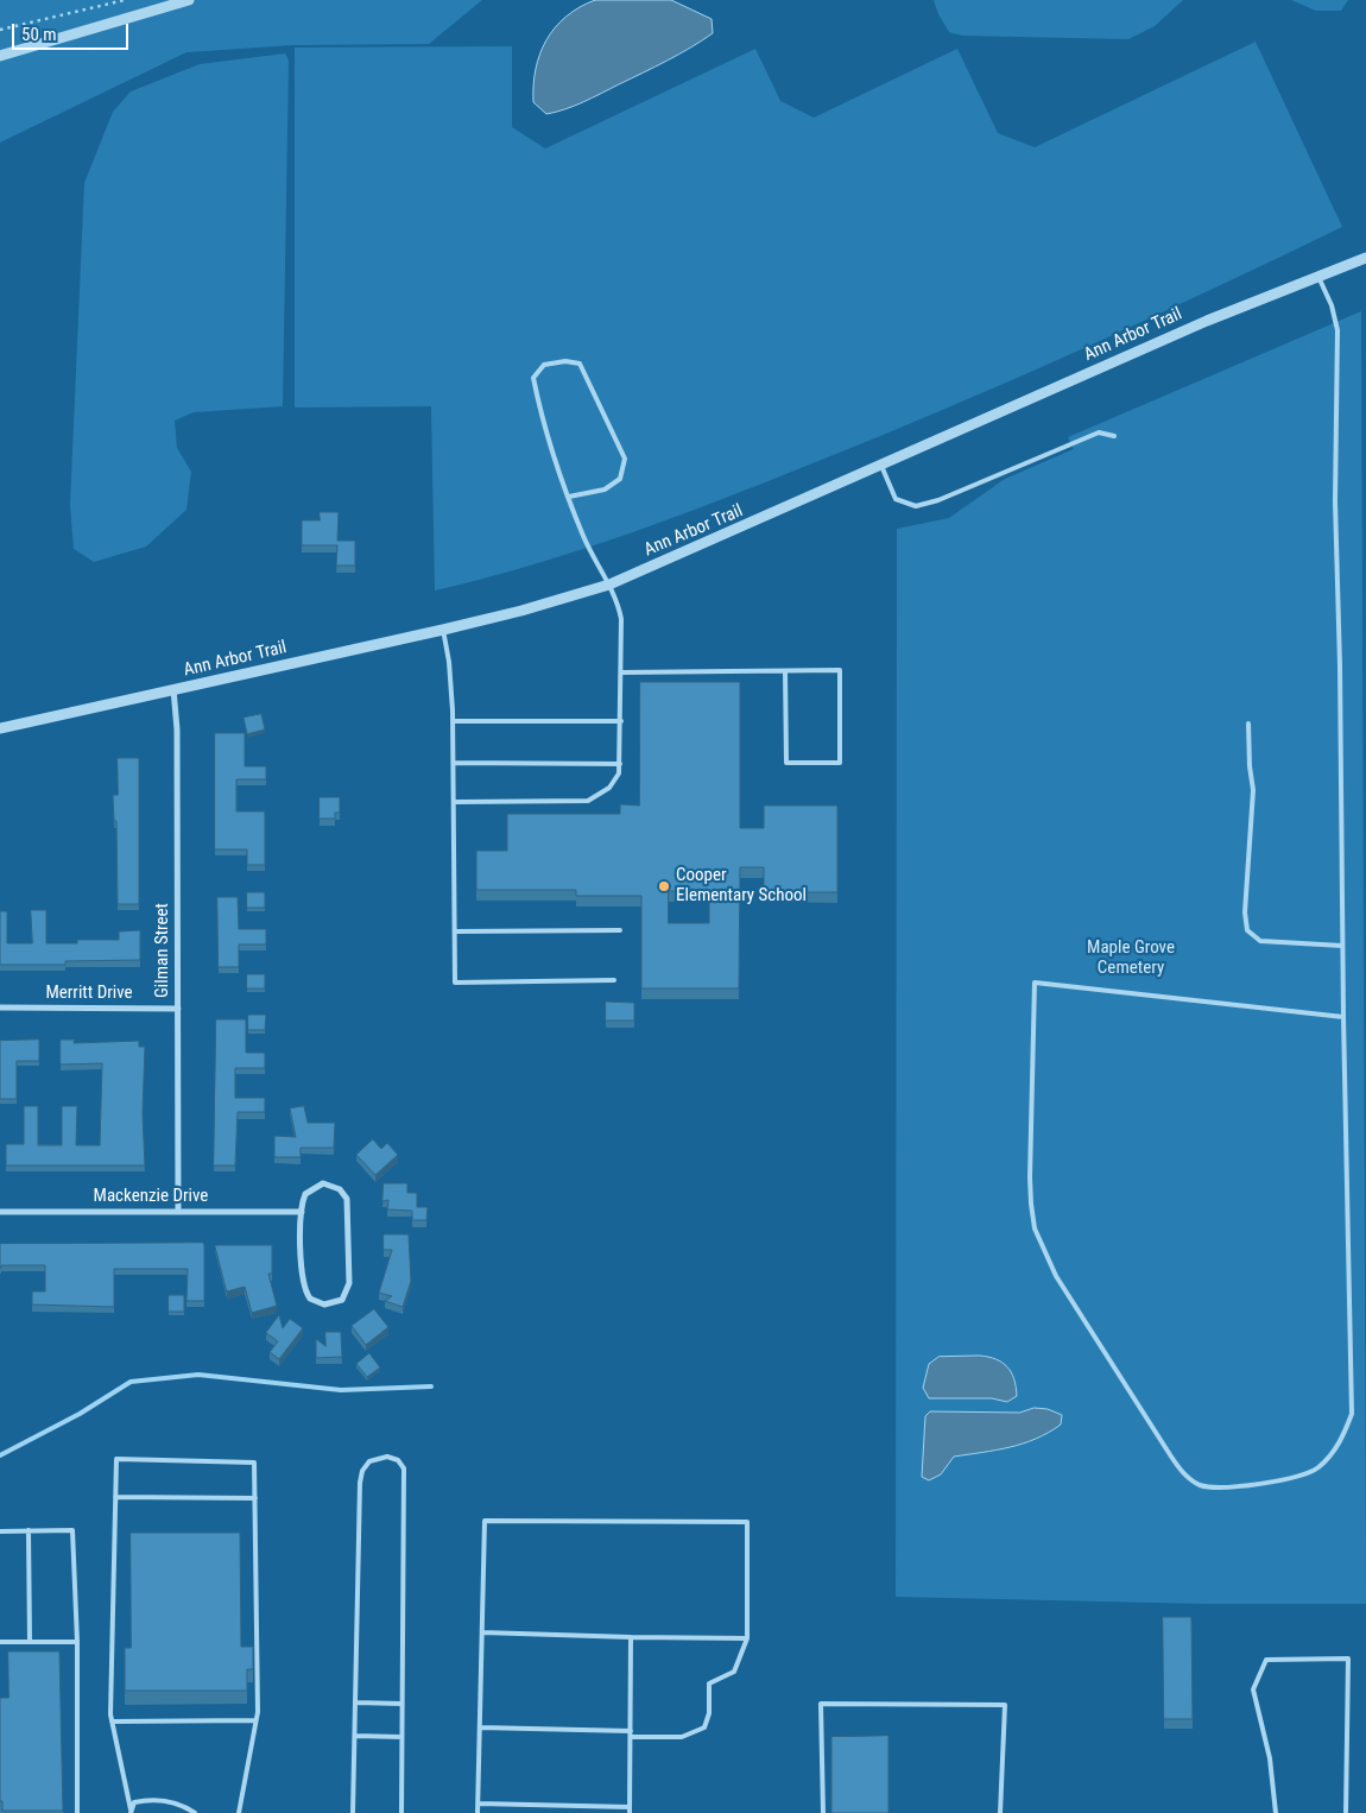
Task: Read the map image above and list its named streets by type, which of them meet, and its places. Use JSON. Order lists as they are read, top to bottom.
{
  "streets": {
    "street": [
      "Ann Arbor Trail",
      "Gilman Street",
      "Merritt Drive",
      "Mackenzie Drive"
    ]
  },
  "crossings": [
    ["Ann Arbor Trail", "Gilman Street"],
    ["Gilman Street", "Merritt Drive"],
    ["Gilman Street", "Mackenzie Drive"]
  ],
  "parks": ["Maple Grove Cemetery"],
  "places": ["Cooper Elementary School"],
  "scale_bar": "50 m"
}
